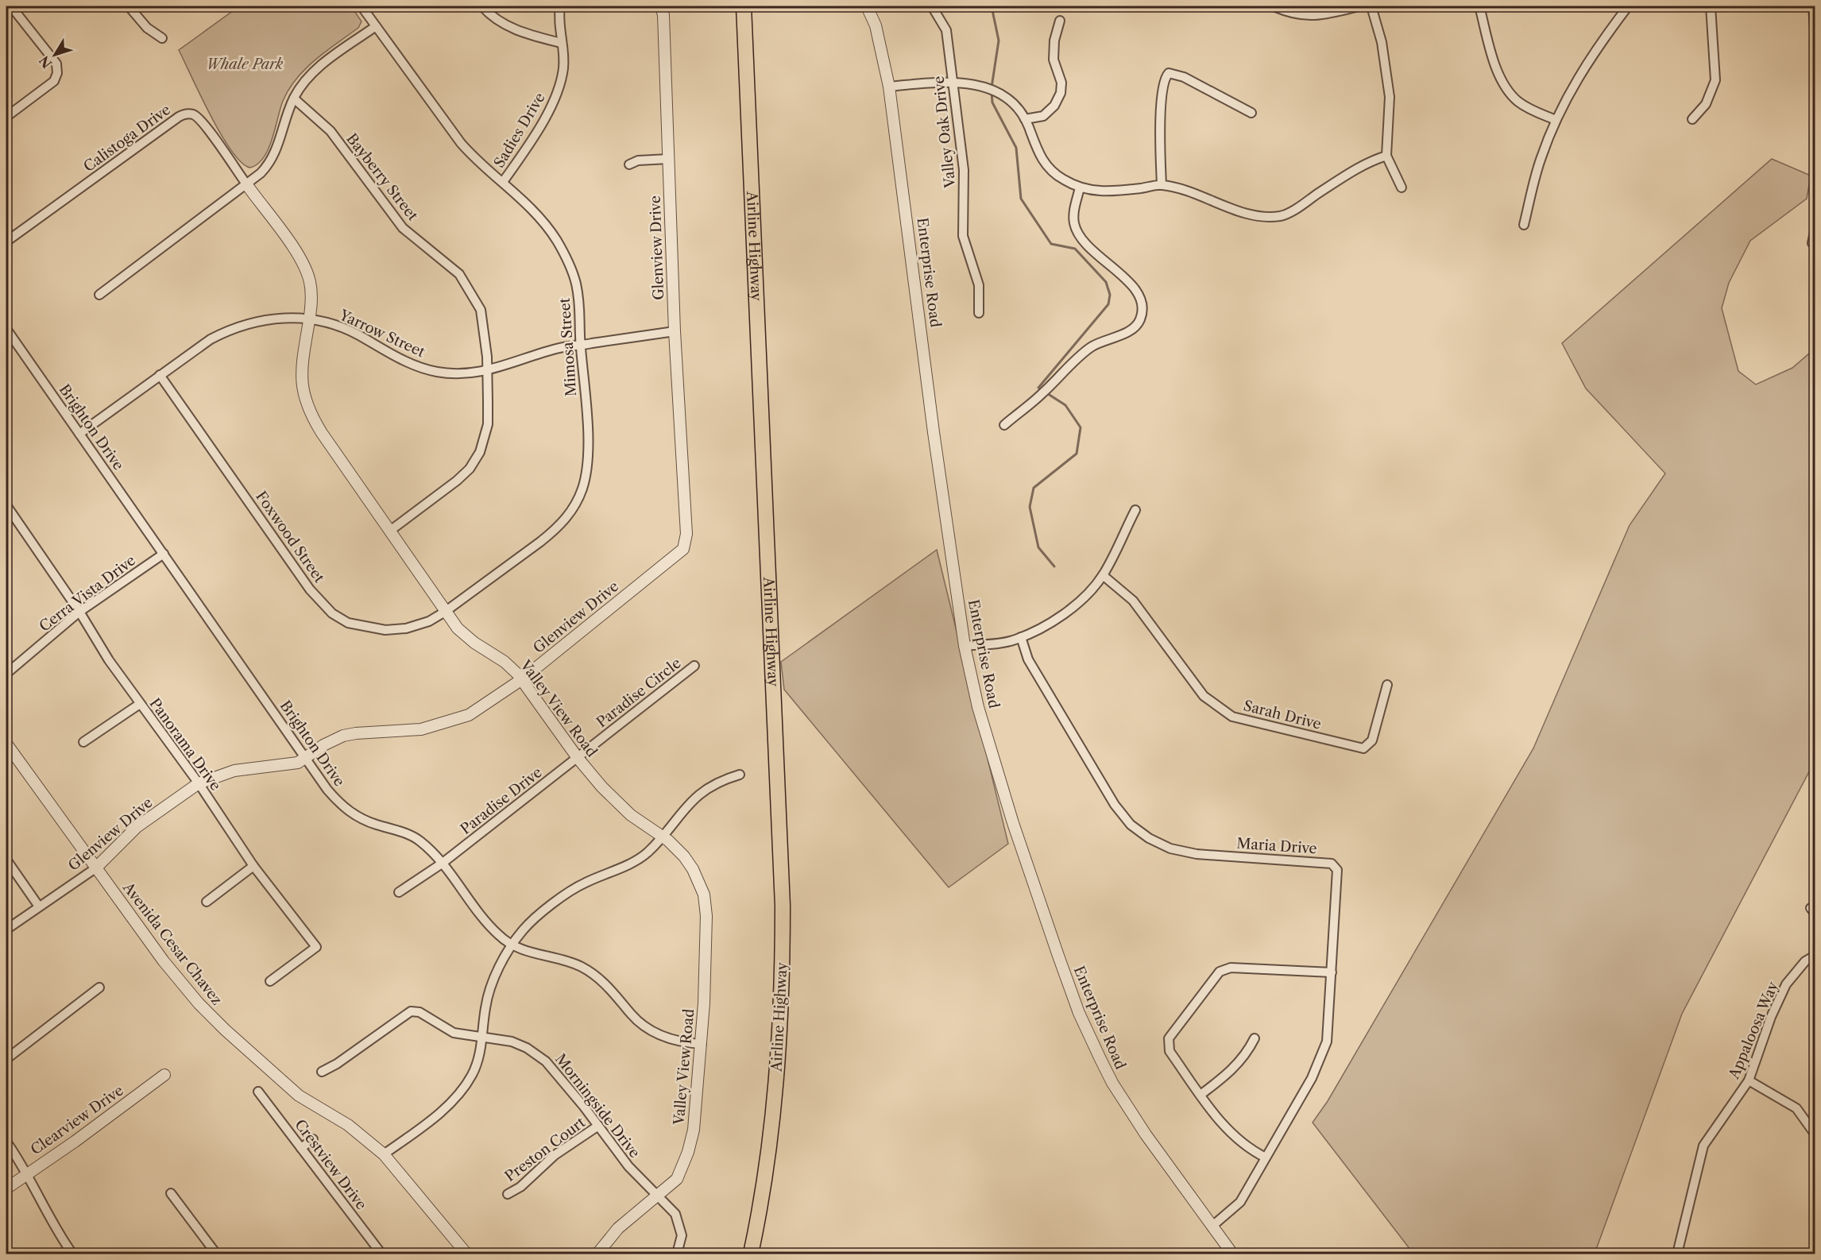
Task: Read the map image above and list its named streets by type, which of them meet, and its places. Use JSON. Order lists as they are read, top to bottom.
{
  "streets": {
    "main road": ["Airline Highway"],
    "street": [
      "Sadies Drive",
      "Valley Oak Drive",
      "Calistoga Drive",
      "Bayberry Street",
      "Glenview Drive",
      "Enterprise Road",
      "Yarrow Street",
      "Mimosa Street",
      "Brighton Drive",
      "Foxwood Street",
      "Cerra Vista Drive",
      "Paradise Circle",
      "Valley View Road",
      "Sarah Drive",
      "Panorama Drive",
      "Paradise Drive",
      "Maria Drive",
      "Avenida Cesar Chavez",
      "Appaloosa Way",
      "Morningside Drive",
      "Clearview Drive",
      "Preston Court",
      "Crestview Drive"
    ]
  },
  "crossings": [
    ["Sadies Drive", "Mimosa Street"],
    ["Calistoga Drive", "Valley View Road"],
    ["Bayberry Street", "Yarrow Street"],
    ["Bayberry Street", "Valley View Road"],
    ["Glenview Drive", "Yarrow Street"],
    ["Glenview Drive", "Brighton Drive"],
    ["Glenview Drive", "Valley View Road"],
    ["Glenview Drive", "Panorama Drive"],
    ["Glenview Drive", "Avenida Cesar Chavez"],
    ["Enterprise Road", "Maria Drive"],
    ["Yarrow Street", "Mimosa Street"],
    ["Yarrow Street", "Brighton Drive"],
    ["Yarrow Street", "Foxwood Street"],
    ["Yarrow Street", "Valley View Road"],
    ["Mimosa Street", "Foxwood Street"],
    ["Mimosa Street", "Valley View Road"],
    ["Brighton Drive", "Cerra Vista Drive"],
    ["Brighton Drive", "Valley View Road"],
    ["Brighton Drive", "Paradise Drive"],
    ["Foxwood Street", "Valley View Road"],
    ["Cerra Vista Drive", "Panorama Drive"],
    ["Paradise Circle", "Valley View Road"],
    ["Paradise Circle", "Paradise Drive"],
    ["Valley View Road", "Paradise Drive"],
    ["Valley View Road", "Morningside Drive"],
    ["Morningside Drive", "Preston Court"]
  ],
  "parks": ["Whale Park"],
  "north": "bottom left"
}
